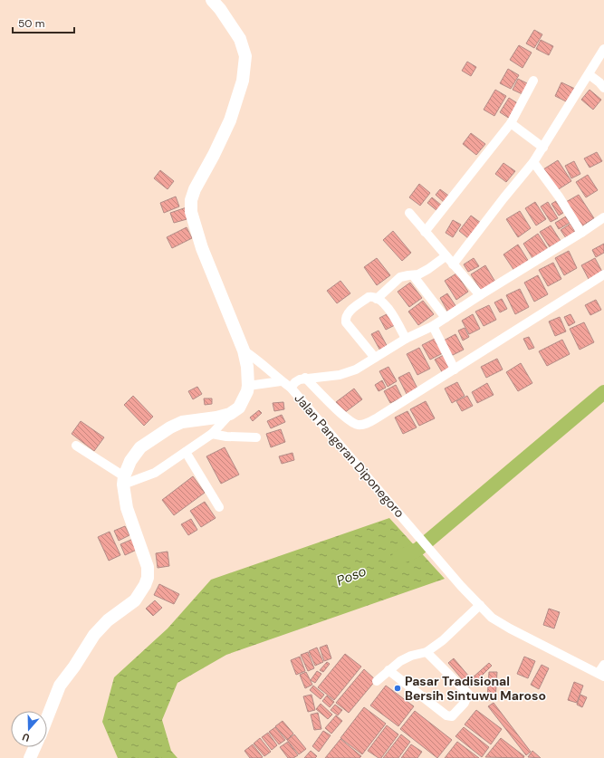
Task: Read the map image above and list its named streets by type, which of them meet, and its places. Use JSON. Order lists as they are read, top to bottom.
{
  "streets": {
    "street": ["Jalan Pangeran Diponegoro"]
  },
  "water": ["Poso"],
  "places": ["Pasar Tradisional Bersih Sintuwu Maroso"],
  "scale_bar": "50 m",
  "north": "bottom"
}
